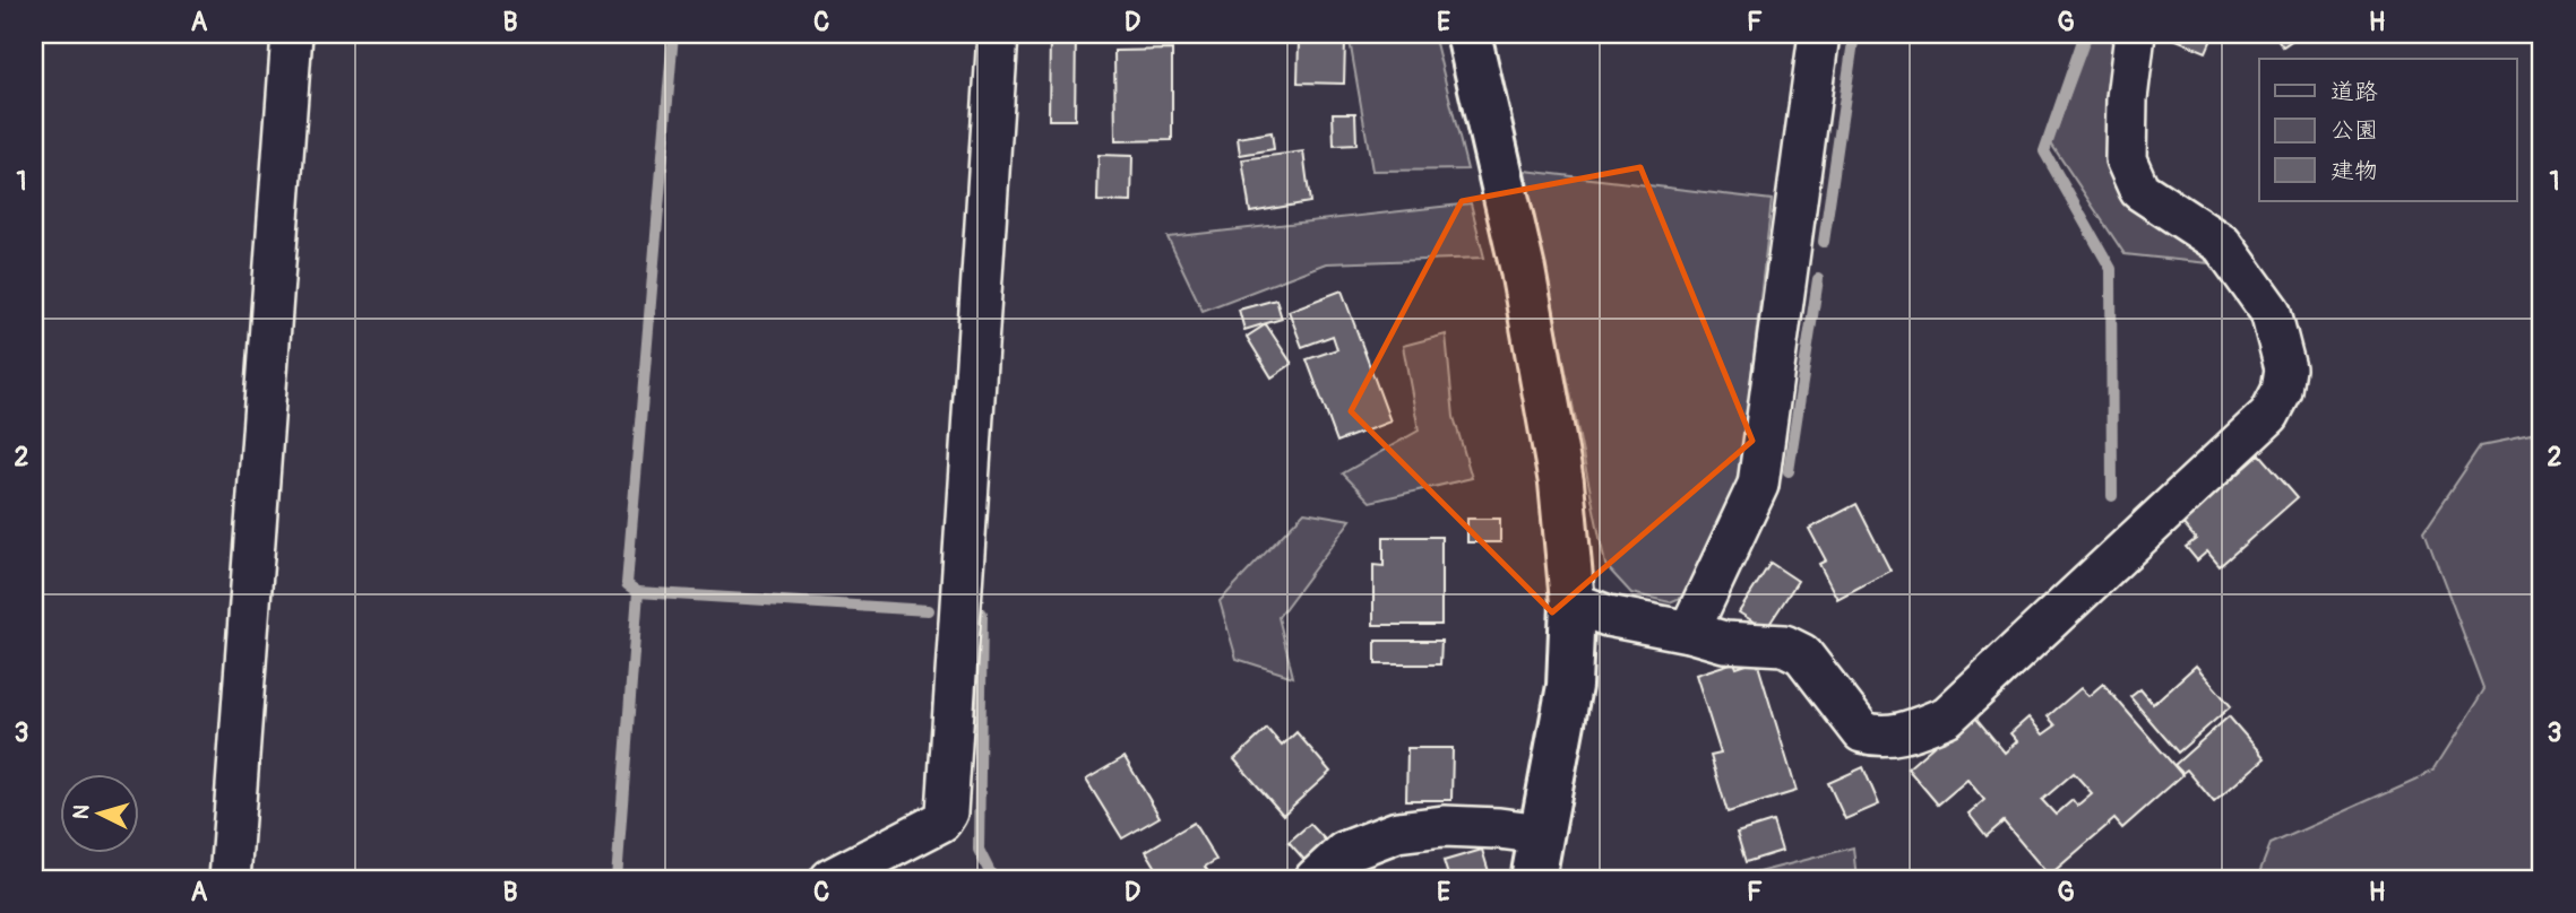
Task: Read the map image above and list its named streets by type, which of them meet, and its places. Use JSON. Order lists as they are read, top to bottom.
{
  "legend": ["道路", "公園", "建物"],
  "north": "left",
  "grid": {
    "columns": [
      "A",
      "B",
      "C",
      "D",
      "E",
      "F",
      "G",
      "H"
    ],
    "rows": ["1", "2", "3"]
  }
}
